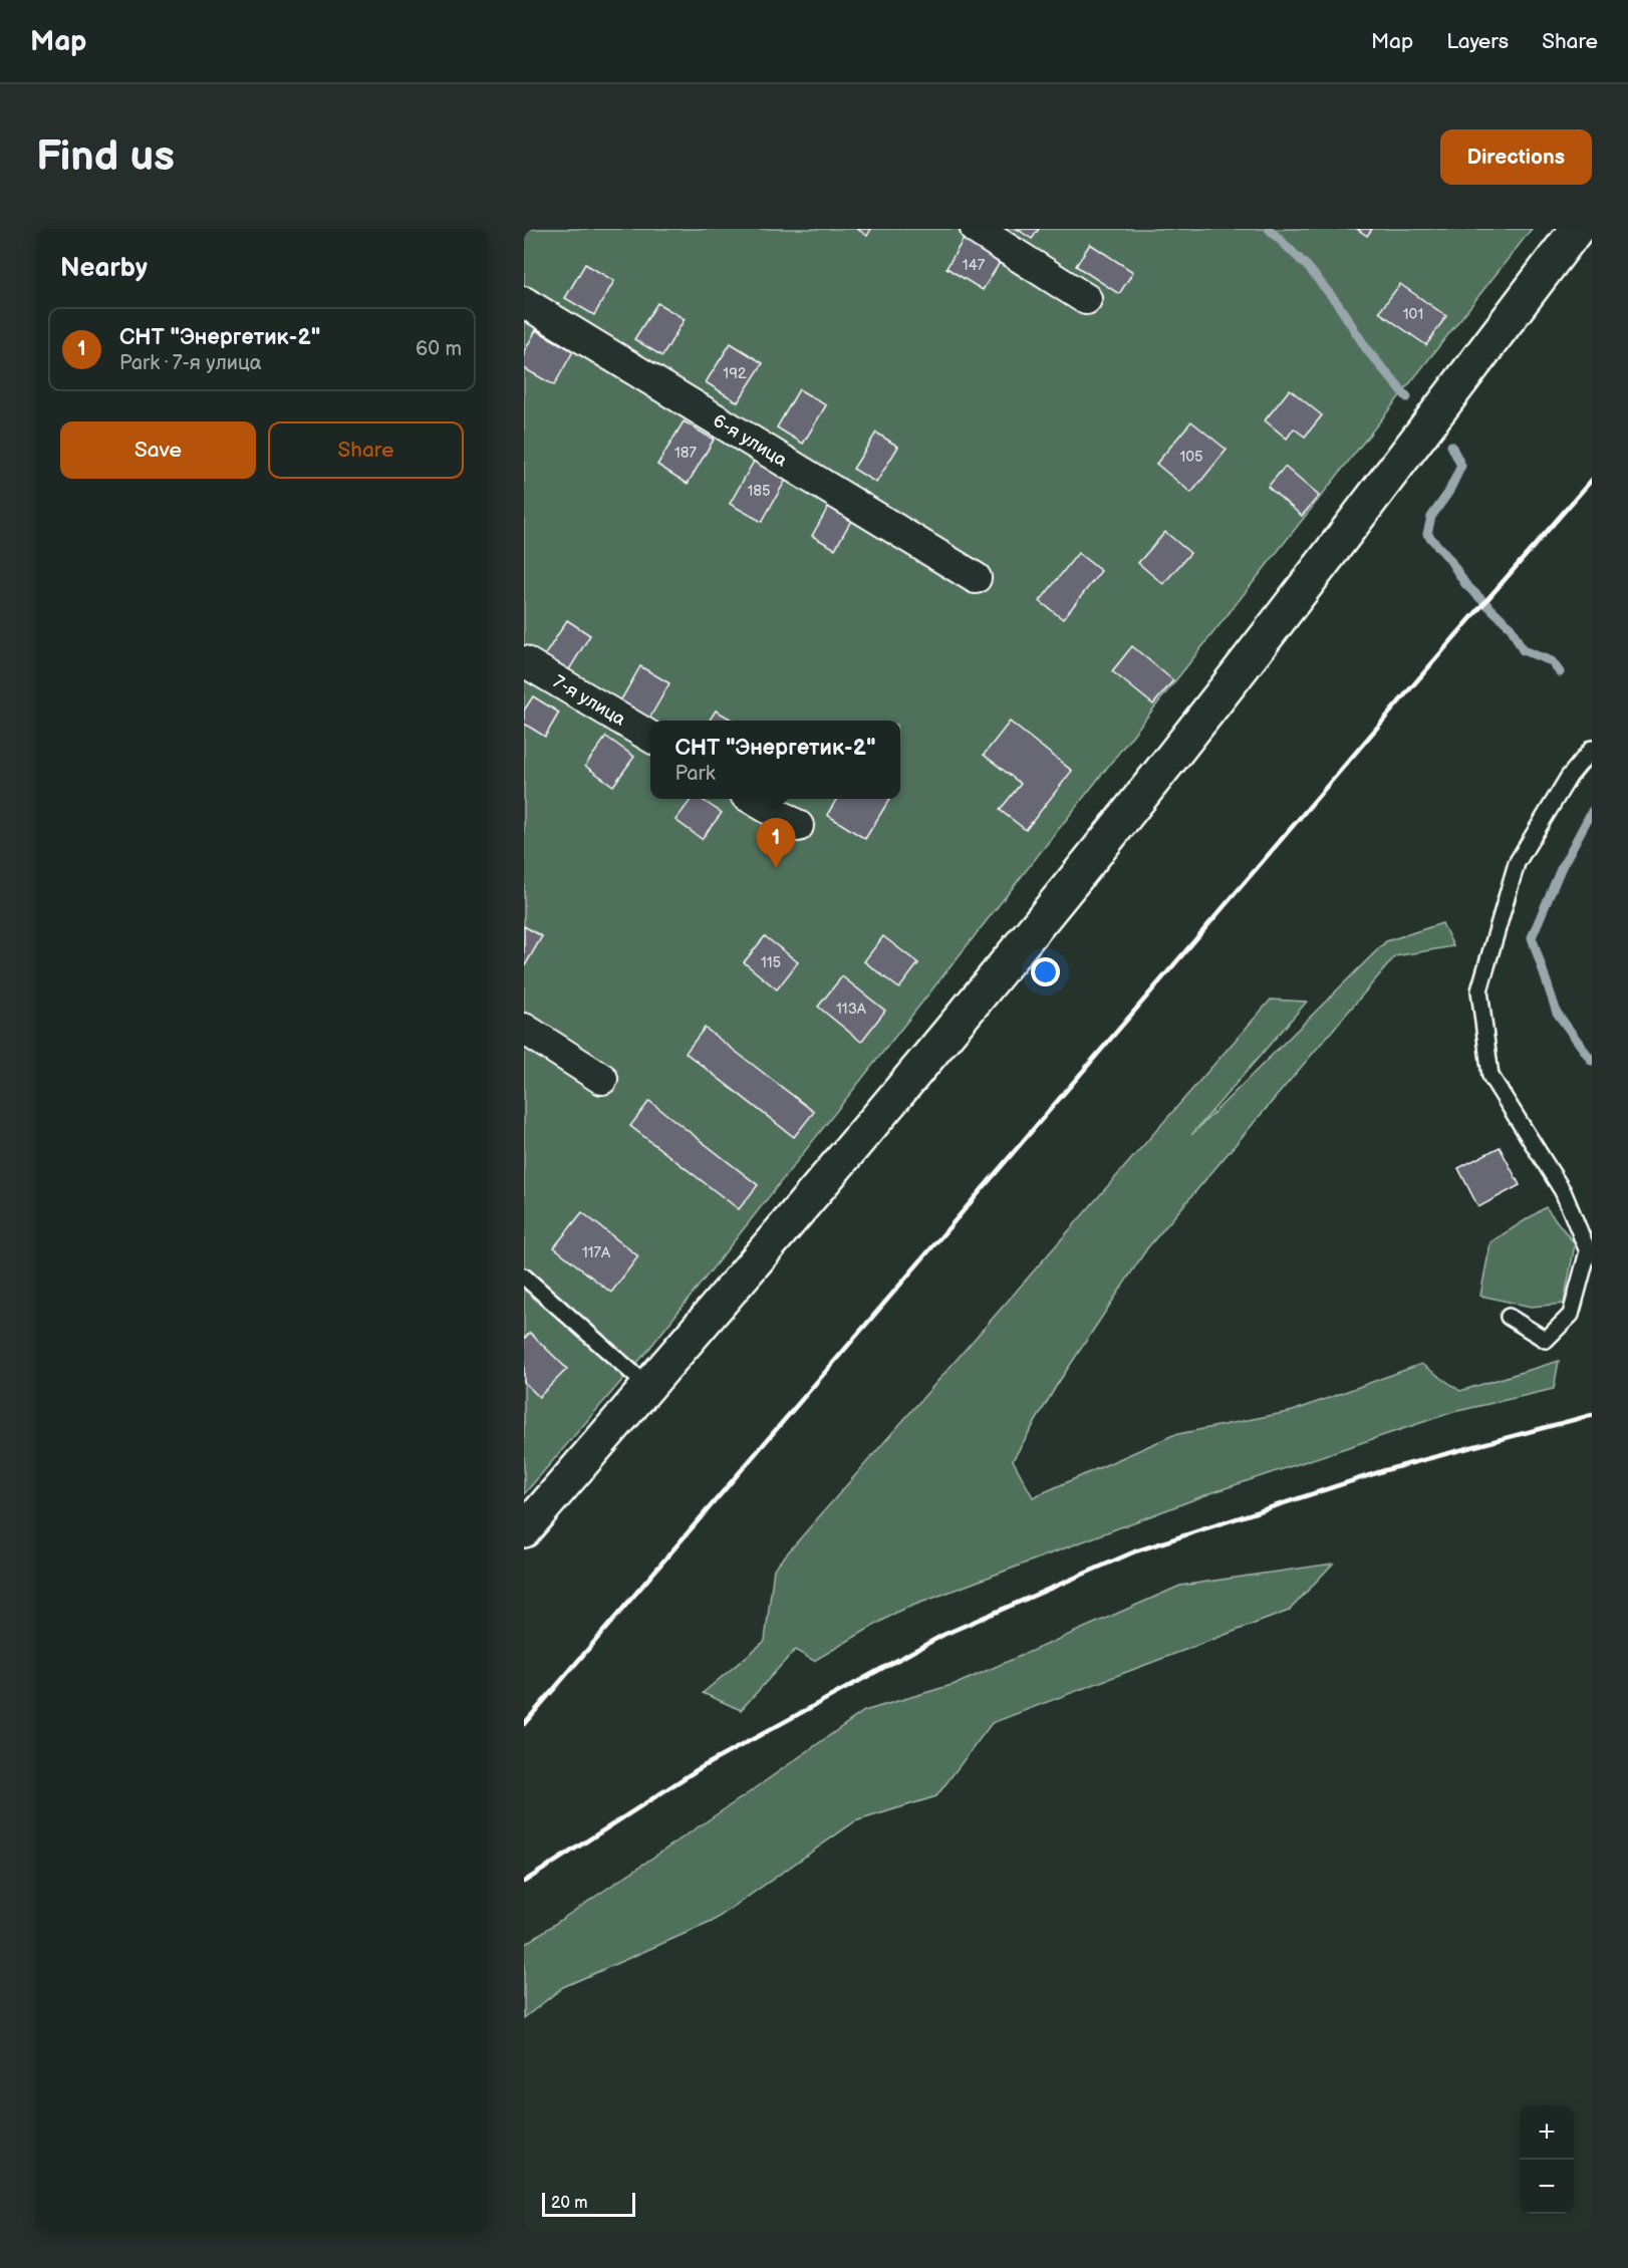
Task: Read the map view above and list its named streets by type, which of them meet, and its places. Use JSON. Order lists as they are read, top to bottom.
{
  "streets": {
    "street": ["6-я улица", "7-я улица"]
  },
  "house_numbers": [
    "147",
    "101",
    "192",
    "187",
    "105",
    "185",
    "115",
    "113А",
    "117А"
  ],
  "scale_bar": "20 m",
  "page": {
    "header": "Map",
    "nav": ["Map", "Layers", "Share"],
    "buttons": [
      "Directions",
      ["Save", "Share"]
    ],
    "title": "Find us",
    "heading": "Nearby",
    "list": [
      {
        "mark": "1",
        "name": "СHТ \"Энергетик-2\"",
        "note": "Park · 7-я улица",
        "value": "60 m"
      }
    ],
    "popup": ["СHТ \"Энергетик-2\"", "Park"],
    "pins": "1",
    "map_buttons": ["+", "−"],
    "scale": "20 m"
  }
}
